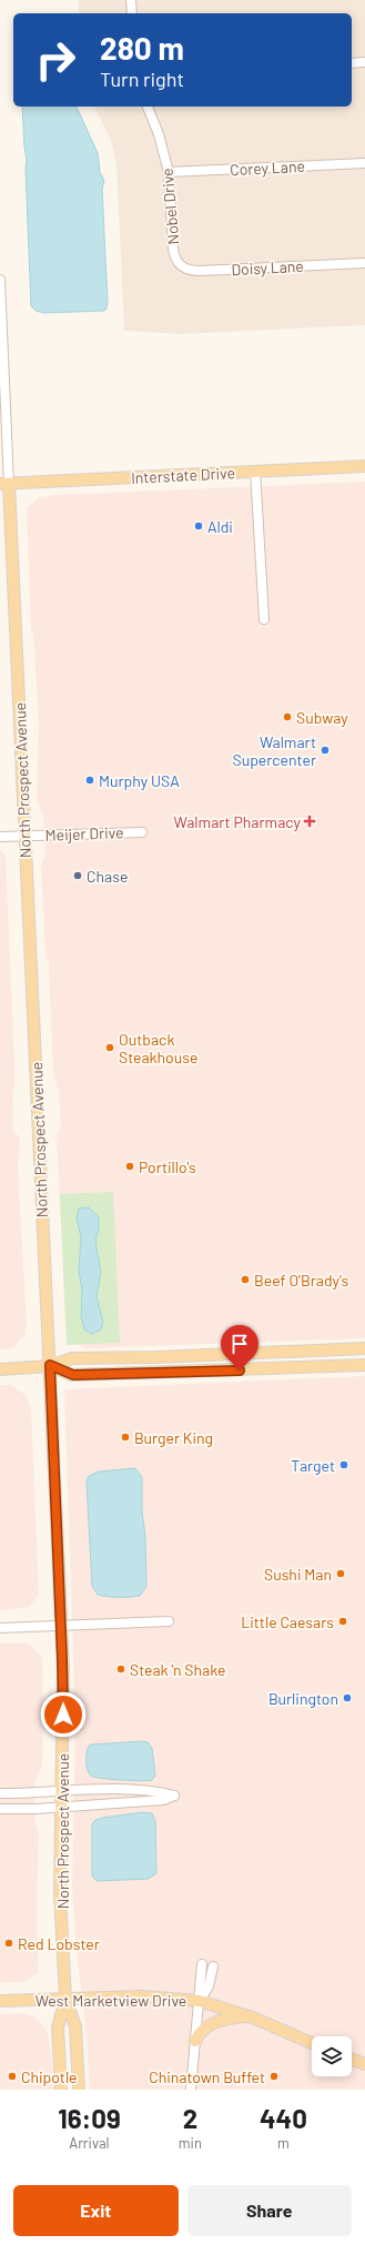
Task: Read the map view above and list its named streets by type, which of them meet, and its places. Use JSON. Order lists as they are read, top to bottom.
{
  "streets": {
    "main road": ["Interstate Drive", "North Prospect Avenue", "West Marketview Drive"],
    "street": [
      "Corey Lane",
      "Nobel Drive",
      "Doisy Lane",
      "Meijer Drive"
    ]
  },
  "crossings": [
    ["Corey Lane", "Nobel Drive"],
    ["Nobel Drive", "Doisy Lane"],
    ["Interstate Drive", "North Prospect Avenue"],
    ["North Prospect Avenue", "Meijer Drive"],
    ["North Prospect Avenue", "West Marketview Drive"]
  ],
  "places": {
    "other": [
      "Aldi",
      "Subway",
      "Walmart Supercenter",
      "Murphy USA",
      "Chase",
      "Outback Steakhouse",
      "Portillo's",
      "Beef O'Brady's",
      "Burger King",
      "Target",
      "Sushi Man",
      "Little Caesars",
      "Steak 'n Shake",
      "Burlington",
      "Red Lobster",
      "Chipotle",
      "Chinatown Buffet"
    ],
    "health": ["Walmart Pharmacy"]
  },
  "page": {
    "turn": ["280 m", "Turn right"],
    "eta": [
      "16:09",
      "Arrival",
      "2",
      "min",
      "440",
      "m"
    ],
    "buttons": ["Exit", "Share"]
  }
}
